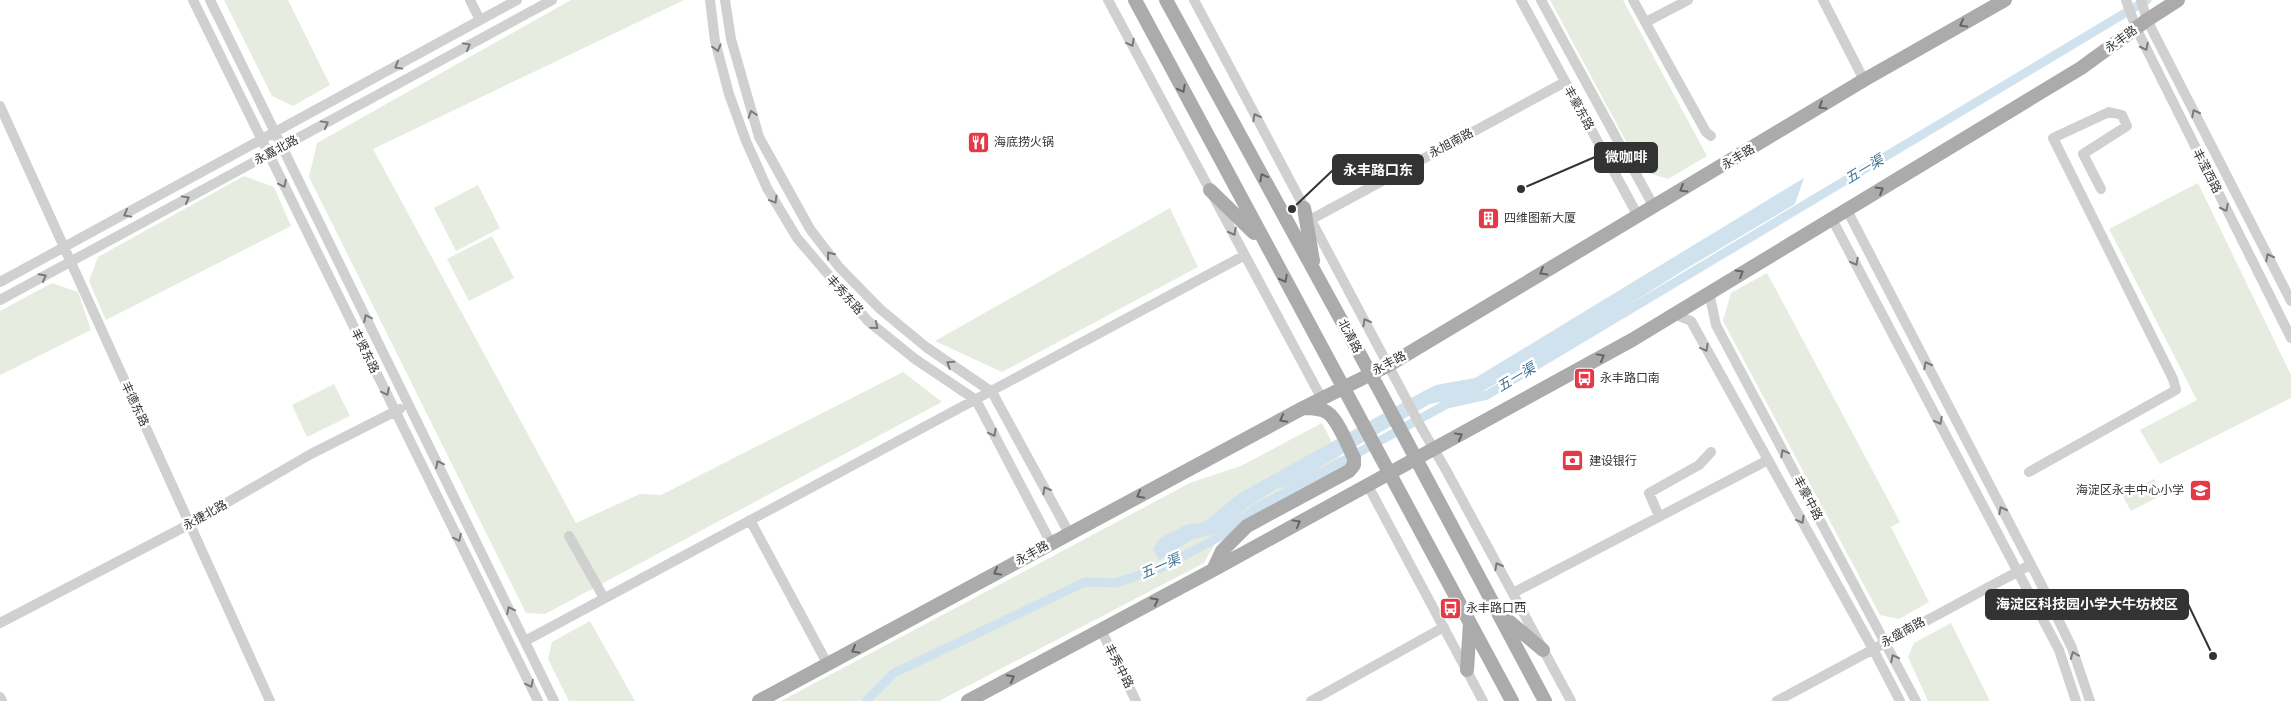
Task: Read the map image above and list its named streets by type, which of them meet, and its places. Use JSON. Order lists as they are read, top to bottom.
{
  "streets": {
    "main road": ["永丰路", "北清路"],
    "street": [
      "丰豪东路",
      "永旭南路",
      "永嘉北路",
      "丰滢西路",
      "丰秀东路",
      "丰贤东路",
      "丰德东路",
      "丰豪中路",
      "永捷北路",
      "永盛南路",
      "丰秀中路"
    ]
  },
  "crossings": [
    ["永丰路", "丰豪东路"],
    ["永丰路", "丰滢西路"],
    ["永丰路", "丰秀东路"],
    ["永丰路", "北清路"],
    ["永丰路", "丰豪中路"],
    ["永丰路", "丰秀中路"],
    ["丰豪东路", "永旭南路"],
    ["永旭南路", "北清路"],
    ["永嘉北路", "丰贤东路"],
    ["永嘉北路", "丰德东路"],
    ["丰贤东路", "永捷北路"],
    ["丰德东路", "永捷北路"],
    ["丰豪中路", "永盛南路"]
  ],
  "water": ["五一渠"],
  "places": {
    "restaurant": ["海底捞火锅"],
    "other": ["微咖啡", "永丰路口东", "海淀区科技园小学大牛坊校区"],
    "building": ["四维图新大厦"],
    "bus stop": ["永丰路口南", "永丰路口西"],
    "bank": ["建设银行"],
    "school or university": ["海淀区永丰中心小学"]
  }
}
